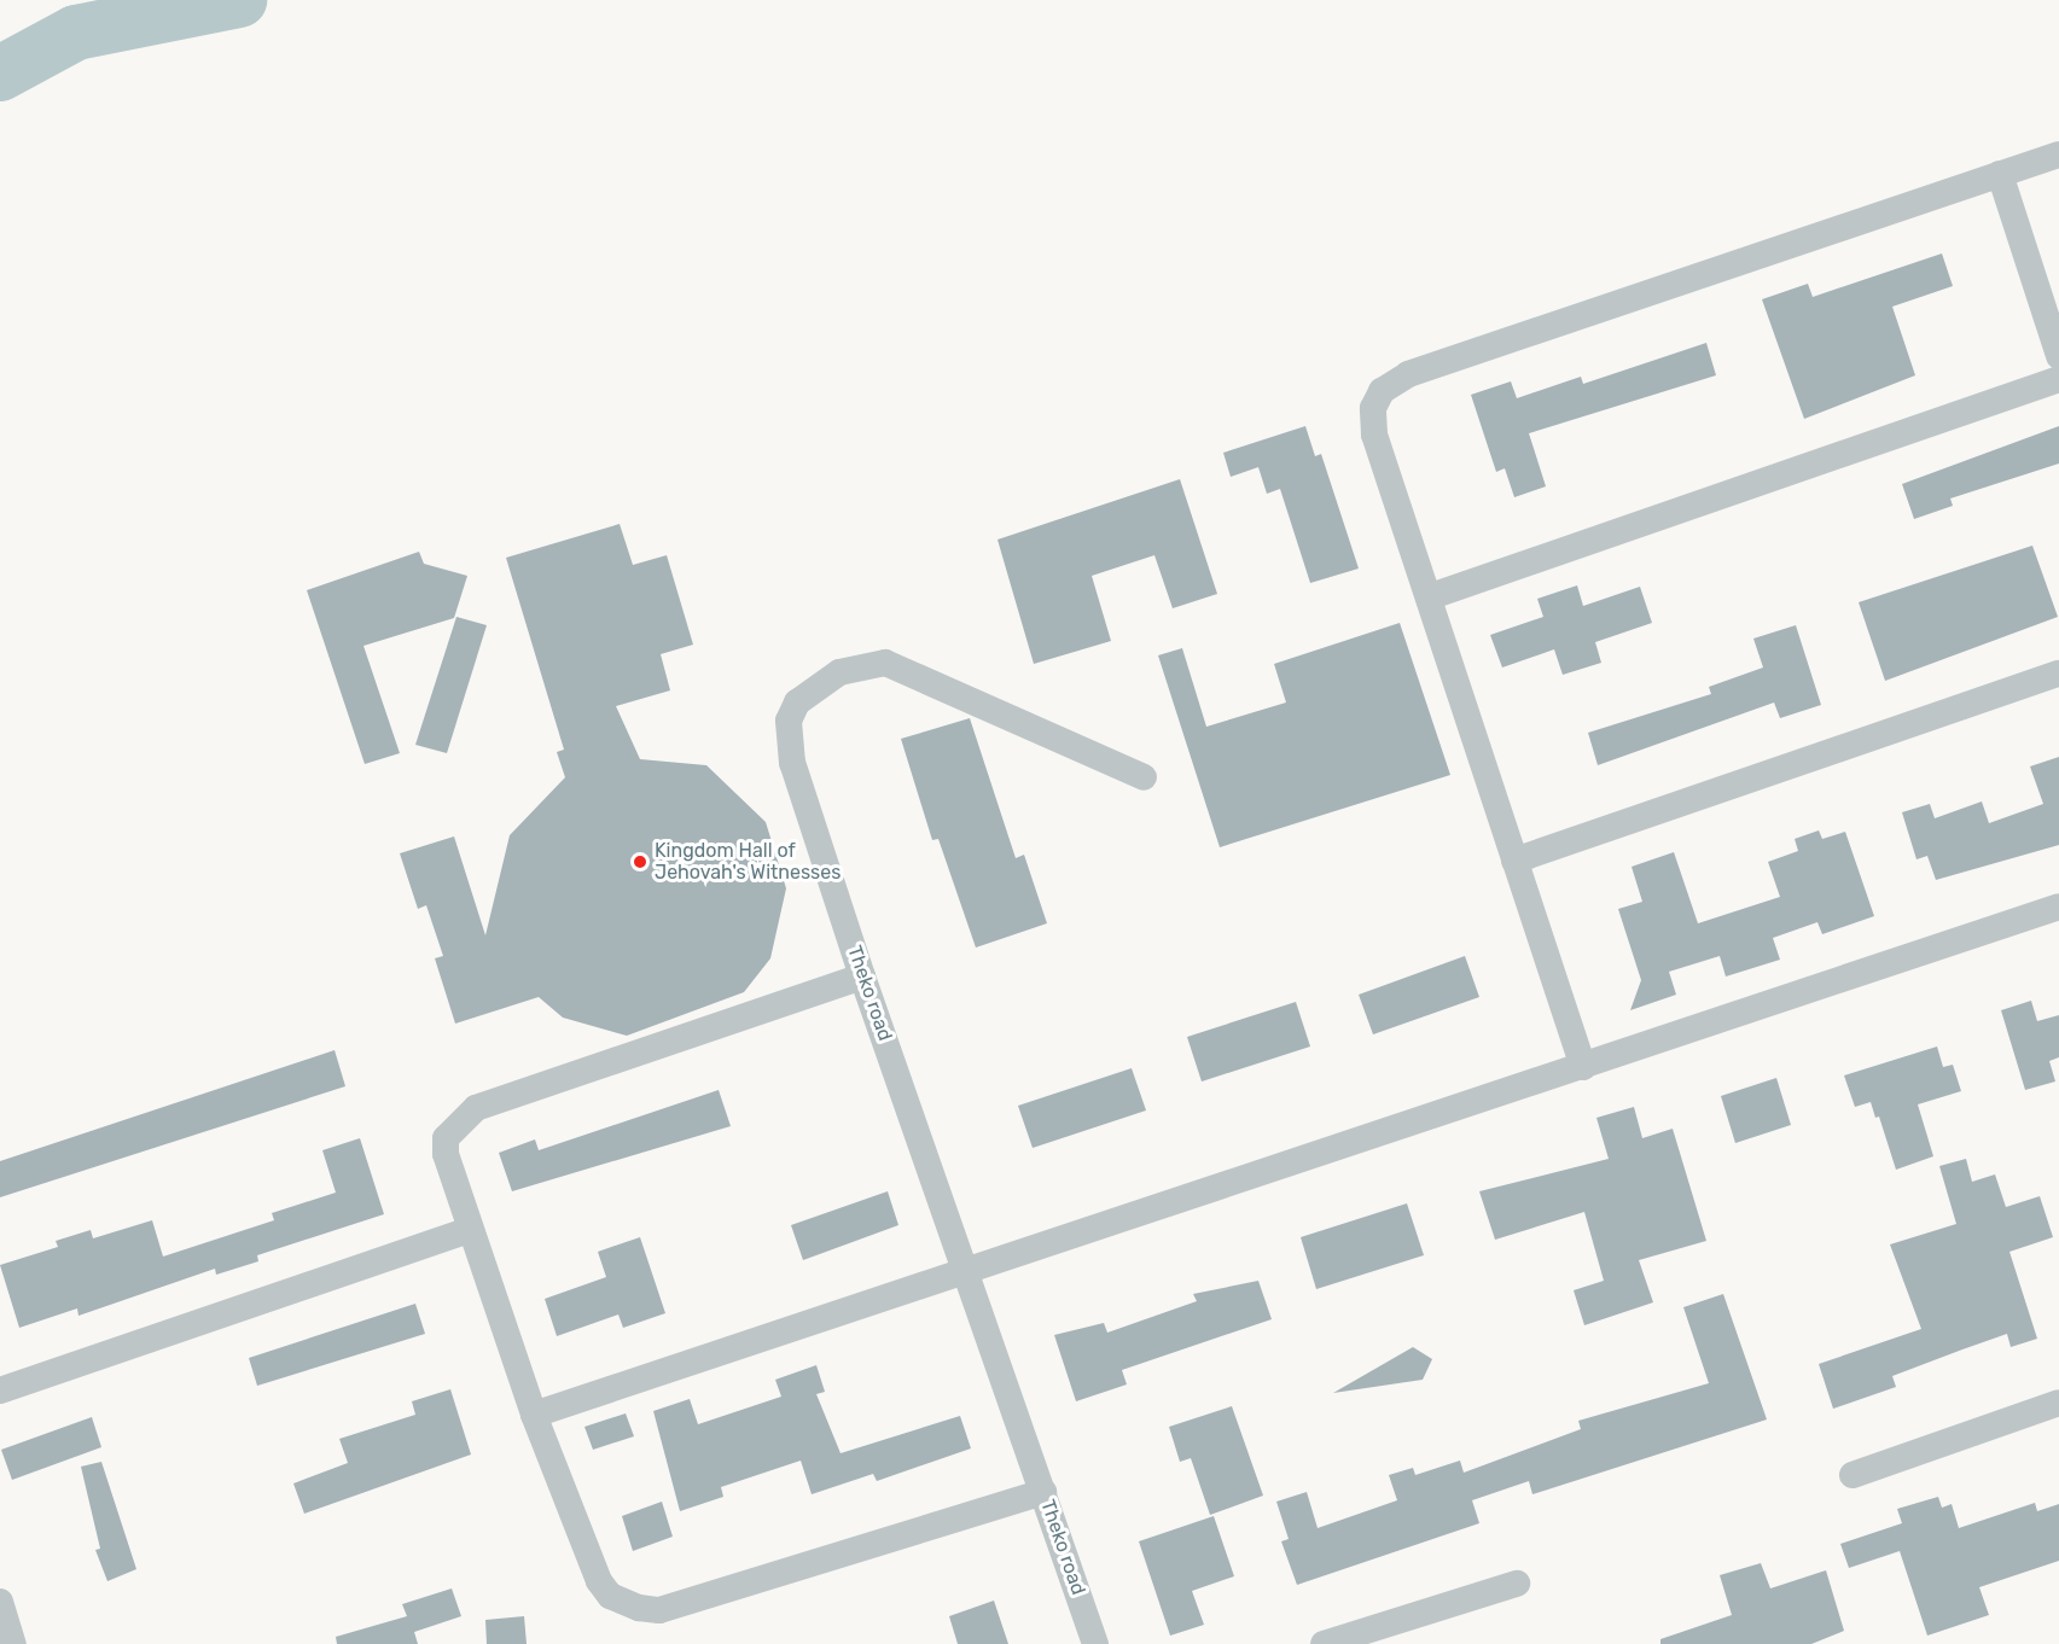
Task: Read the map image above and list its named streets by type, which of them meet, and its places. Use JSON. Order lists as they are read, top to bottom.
{
  "streets": {
    "street": ["Theko road"]
  },
  "places": ["Kingdom Hall of Jehovah's Witnesses"]
}
